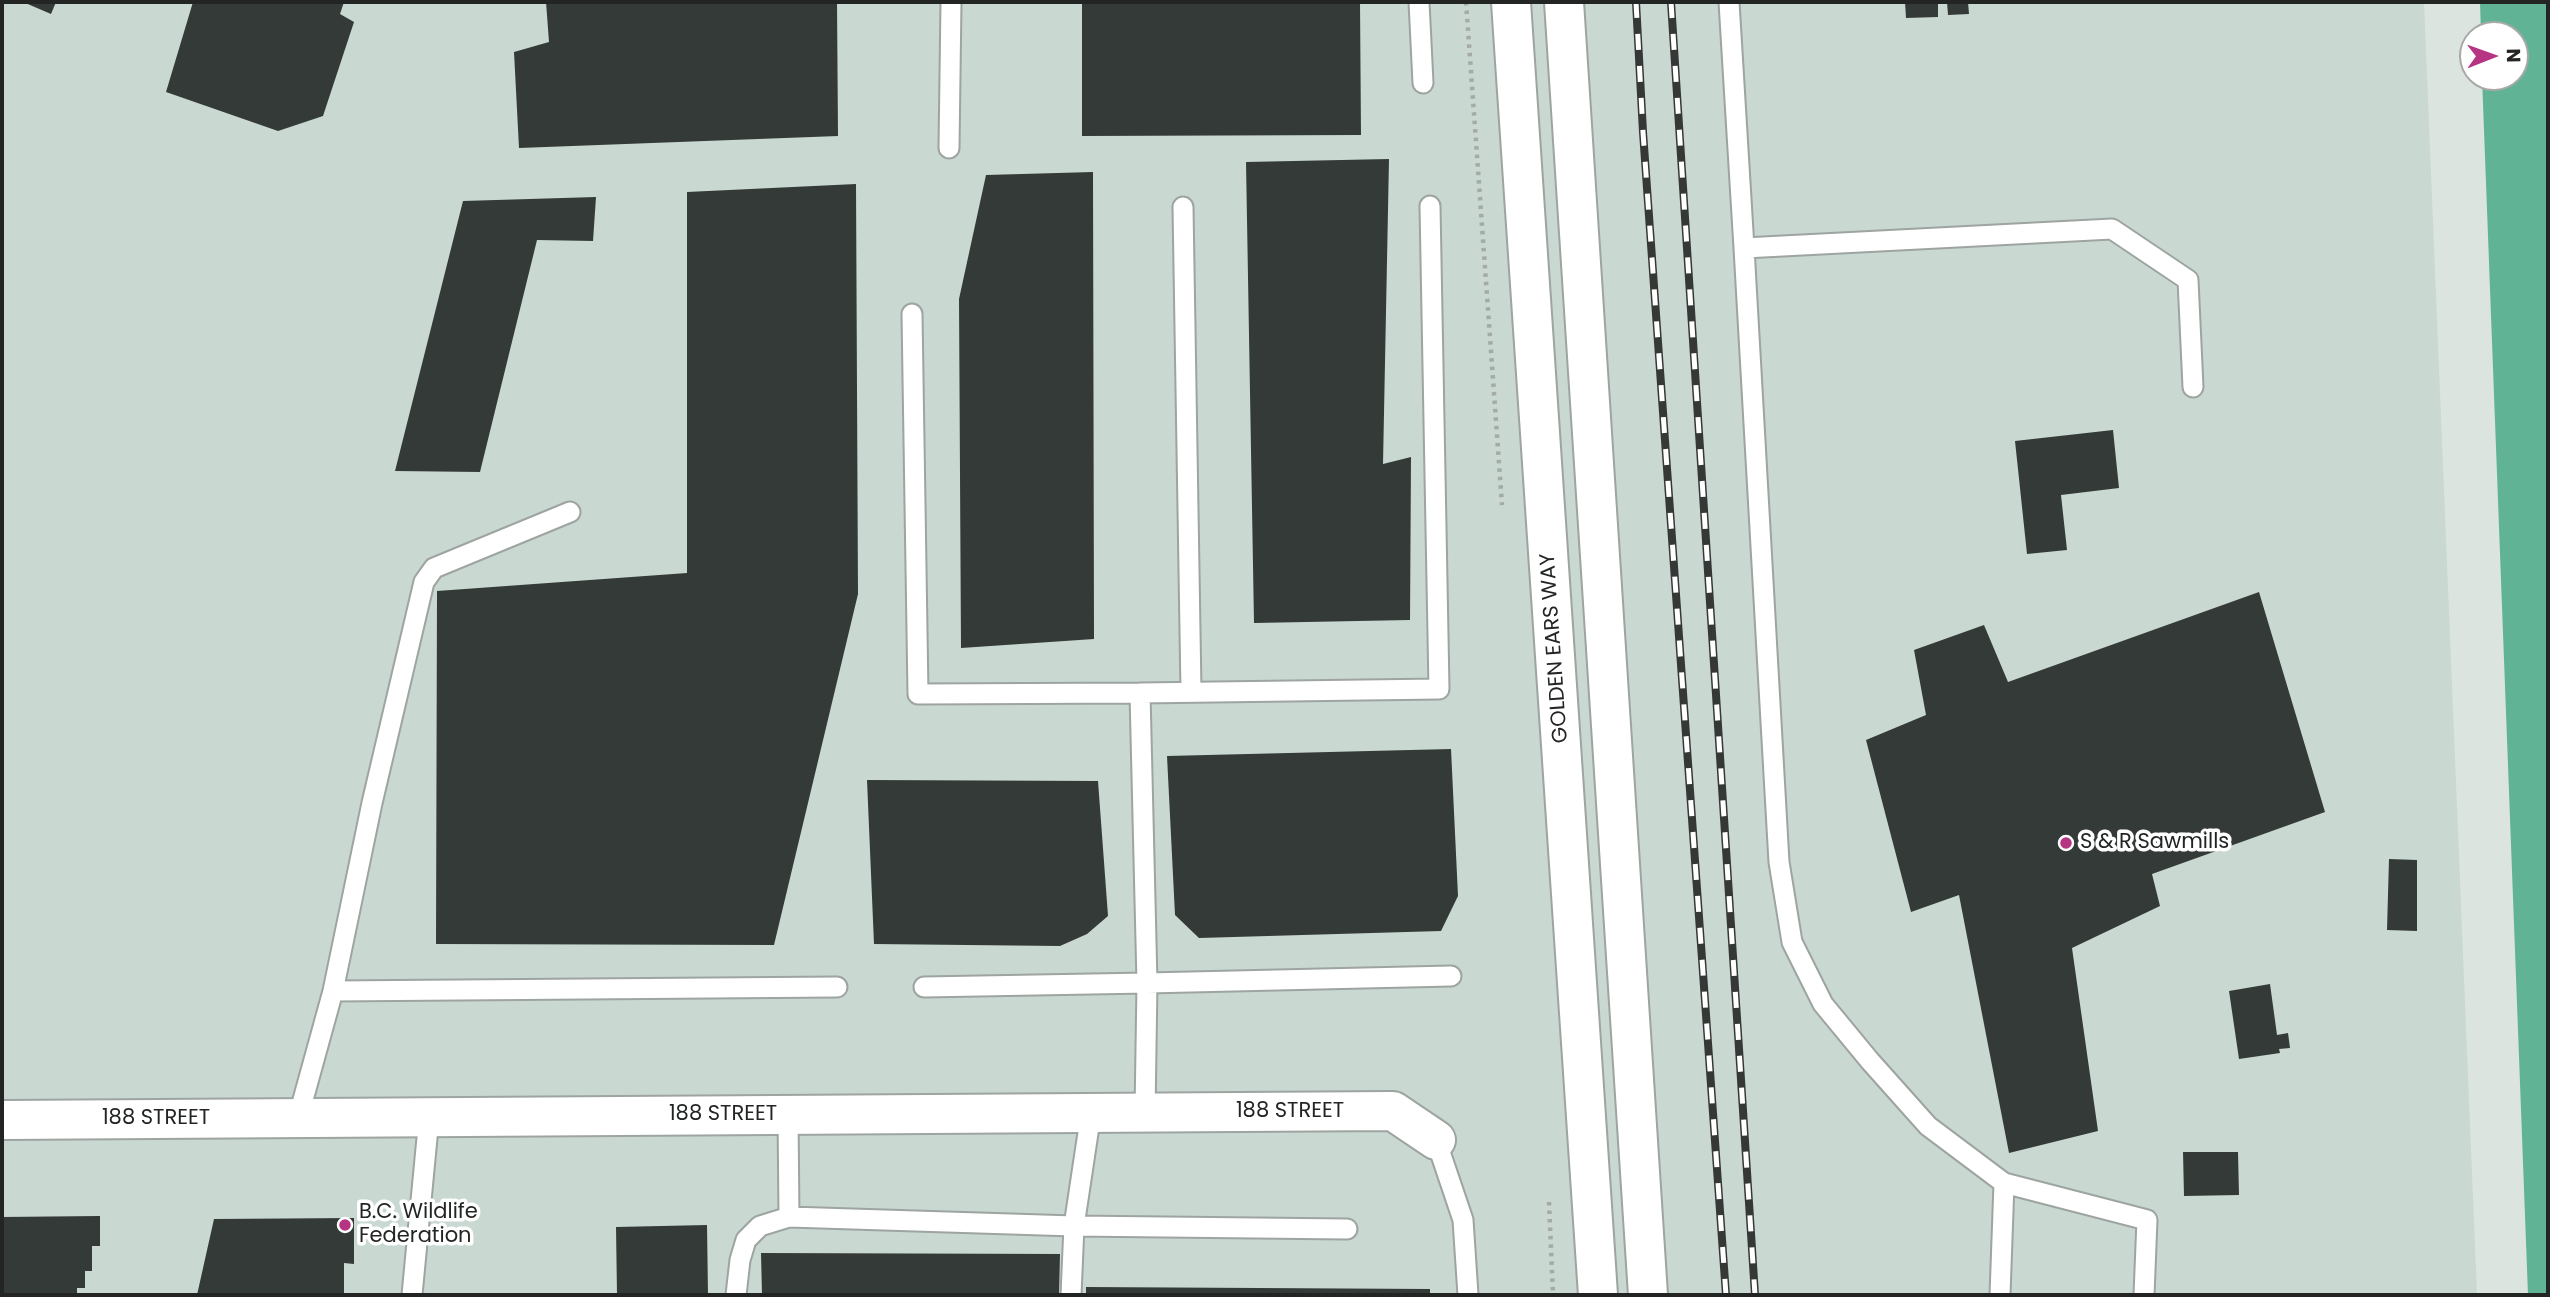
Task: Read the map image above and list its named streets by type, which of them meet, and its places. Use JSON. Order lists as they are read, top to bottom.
{
  "streets": {
    "main road": ["GOLDEN EARS WAY", "188 STREET"]
  },
  "places": ["S & R Sawmills", "B.C. Wildlife Federation"],
  "north": "right"
}
